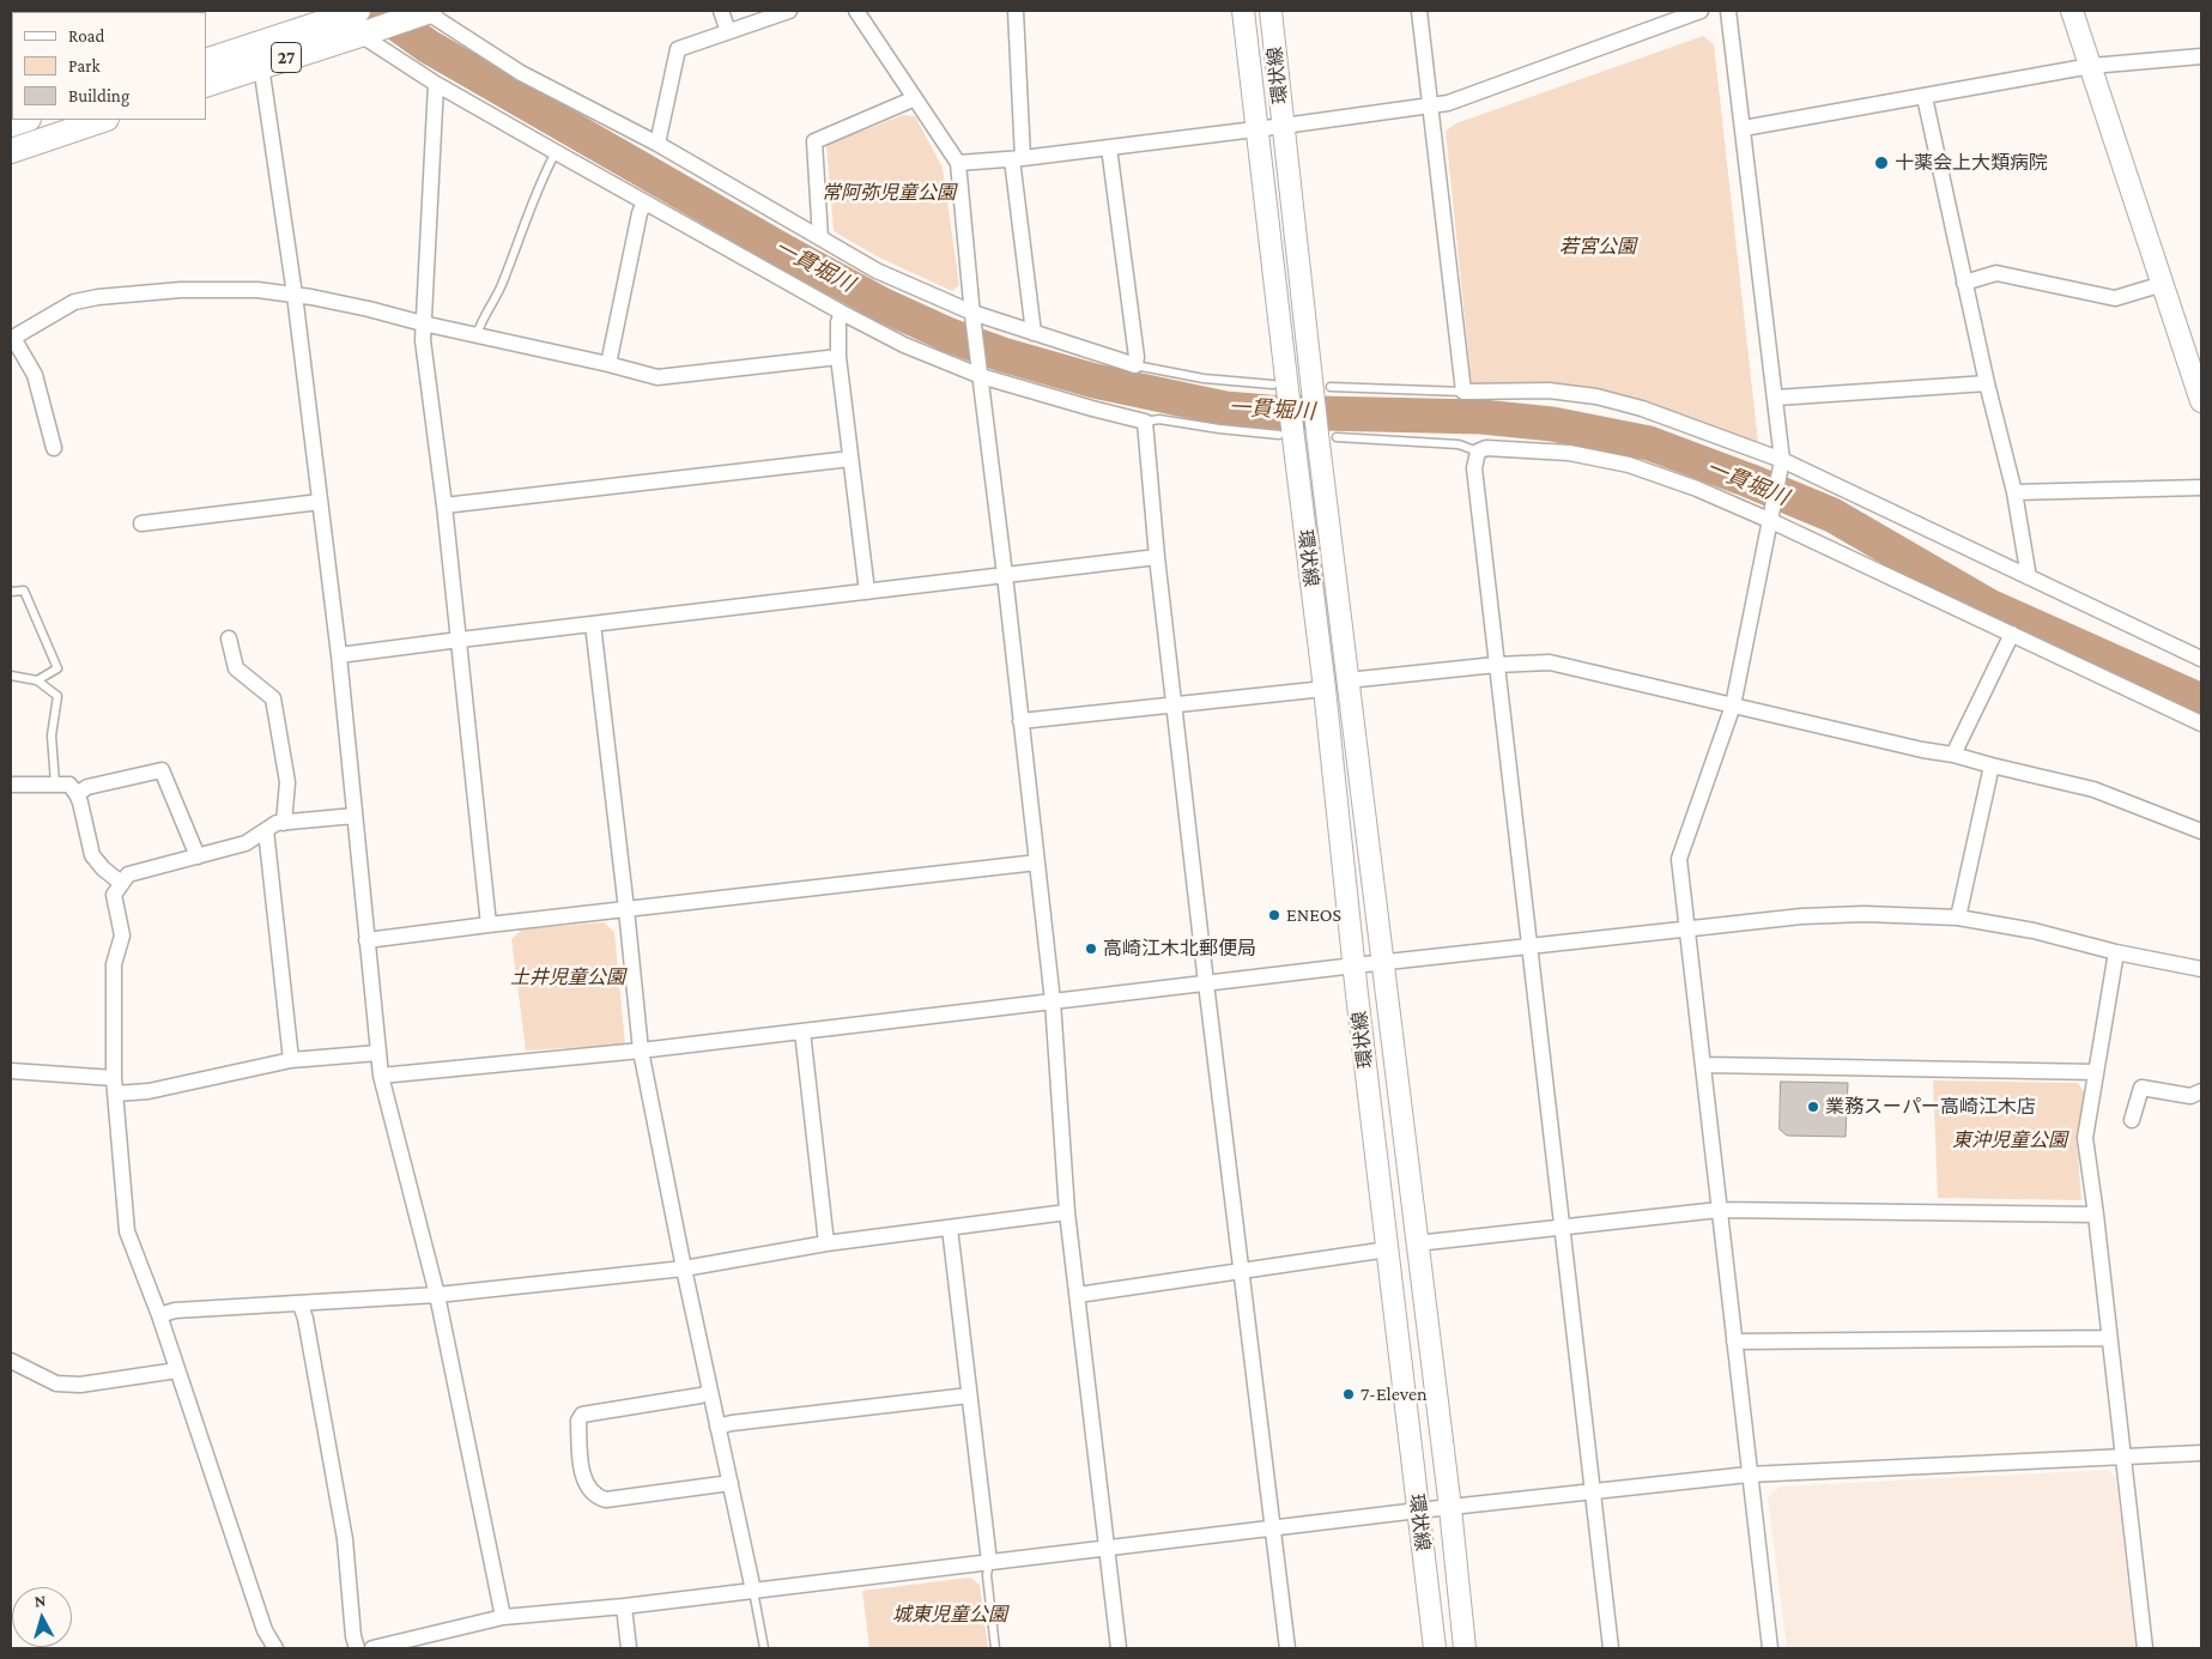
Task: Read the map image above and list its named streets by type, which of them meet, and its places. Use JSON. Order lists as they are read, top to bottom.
{
  "streets": {
    "main road": ["27"],
    "street": ["環状線"]
  },
  "water": ["一貫堀川"],
  "parks": [
    "常阿弥児童公園",
    "若宮公園",
    "土井児童公園",
    "東沖児童公園",
    "城東児童公園"
  ],
  "places": [
    "十薬会上大類病院",
    "ENEOS",
    "高崎江木北郵便局",
    "業務スーパー高崎江木店",
    "7-Eleven"
  ],
  "legend": ["Road", "Park", "Building"],
  "north": "top"
}
